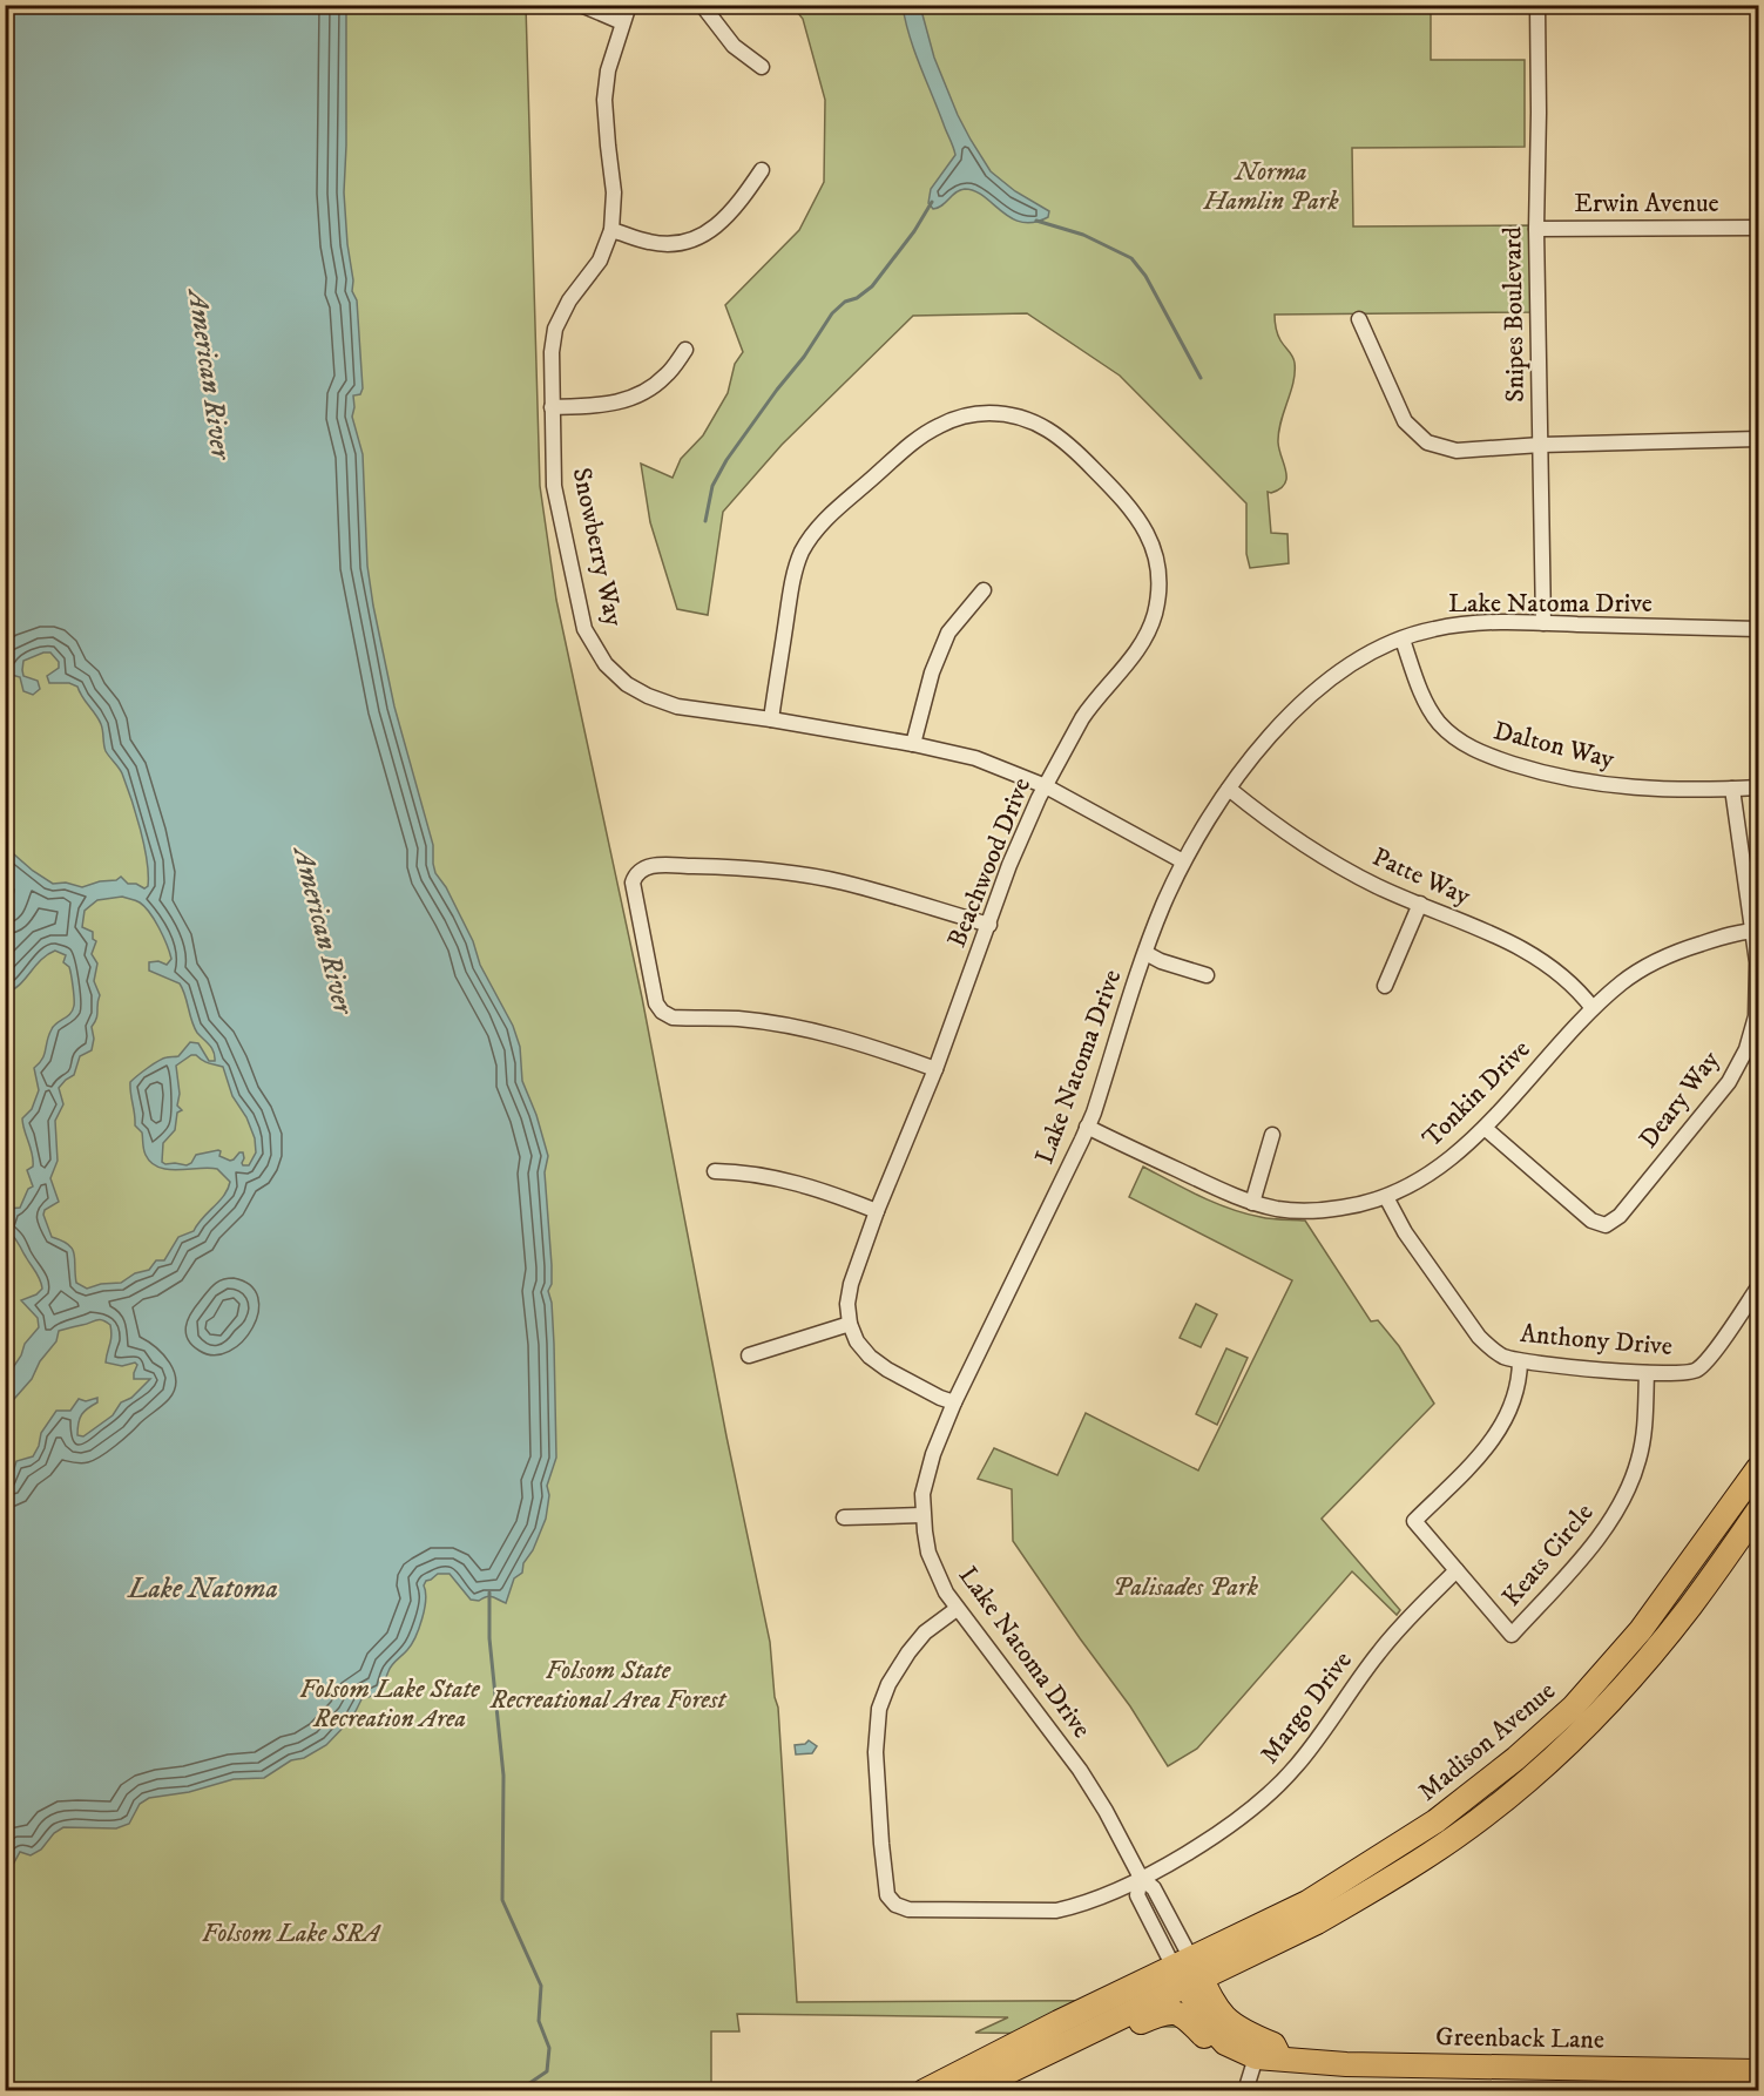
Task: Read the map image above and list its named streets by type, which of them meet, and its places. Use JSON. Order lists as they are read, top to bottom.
{
  "streets": {
    "main road": ["Madison Avenue", "Greenback Lane"],
    "street": [
      "Erwin Avenue",
      "Snipes Boulevard",
      "Snowberry Way",
      "Lake Natoma Drive",
      "Dalton Way",
      "Beachwood Drive",
      "Patte Way",
      "Tonkin Drive",
      "Deary Way",
      "Anthony Drive",
      "Keats Circle",
      "Margo Drive"
    ]
  },
  "crossings": [
    ["Erwin Avenue", "Snipes Boulevard"],
    ["Snipes Boulevard", "Lake Natoma Drive"],
    ["Snowberry Way", "Lake Natoma Drive"],
    ["Snowberry Way", "Beachwood Drive"],
    ["Lake Natoma Drive", "Dalton Way"],
    ["Lake Natoma Drive", "Patte Way"],
    ["Lake Natoma Drive", "Tonkin Drive"],
    ["Lake Natoma Drive", "Margo Drive"],
    ["Lake Natoma Drive", "Madison Avenue"],
    ["Lake Natoma Drive", "Greenback Lane"],
    ["Dalton Way", "Deary Way"],
    ["Patte Way", "Tonkin Drive"],
    ["Tonkin Drive", "Deary Way"],
    ["Tonkin Drive", "Anthony Drive"],
    ["Anthony Drive", "Keats Circle"],
    ["Keats Circle", "Margo Drive"],
    ["Madison Avenue", "Greenback Lane"]
  ],
  "water": ["American River", "Lake Natoma"],
  "parks": [
    "Norma Hamlin Park",
    "Palisades Park",
    "Folsom State Recreational Area Forest",
    "Folsom Lake State Recreation Area",
    "Folsom Lake SRA"
  ]
}
